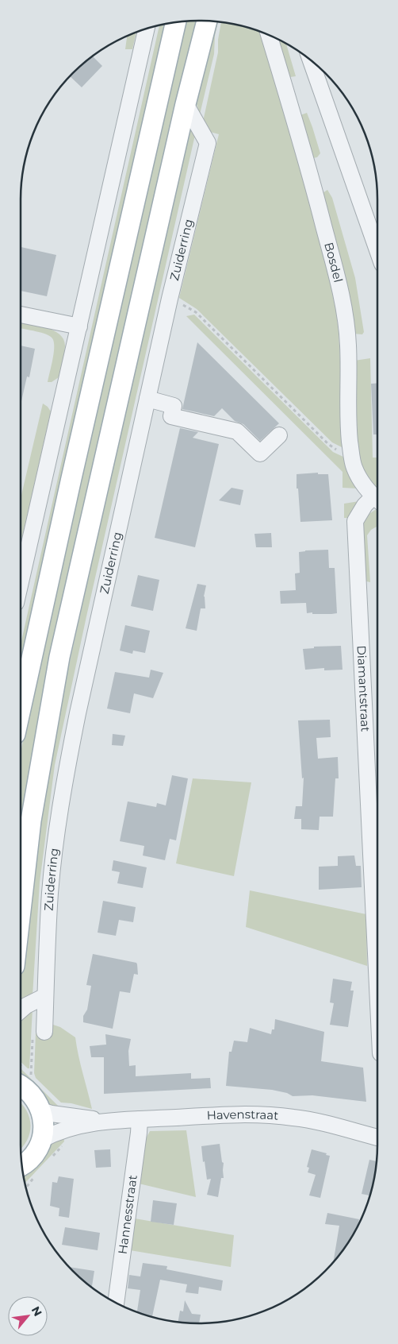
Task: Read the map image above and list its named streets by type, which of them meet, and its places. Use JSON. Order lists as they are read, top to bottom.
{
  "streets": {
    "street": [
      "Zuiderring",
      "Bosdel",
      "Diamantstraat",
      "Havenstraat",
      "Hannesstraat"
    ]
  },
  "crossings": [
    ["Havenstraat", "Hannesstraat"]
  ],
  "north": "top right"
}
